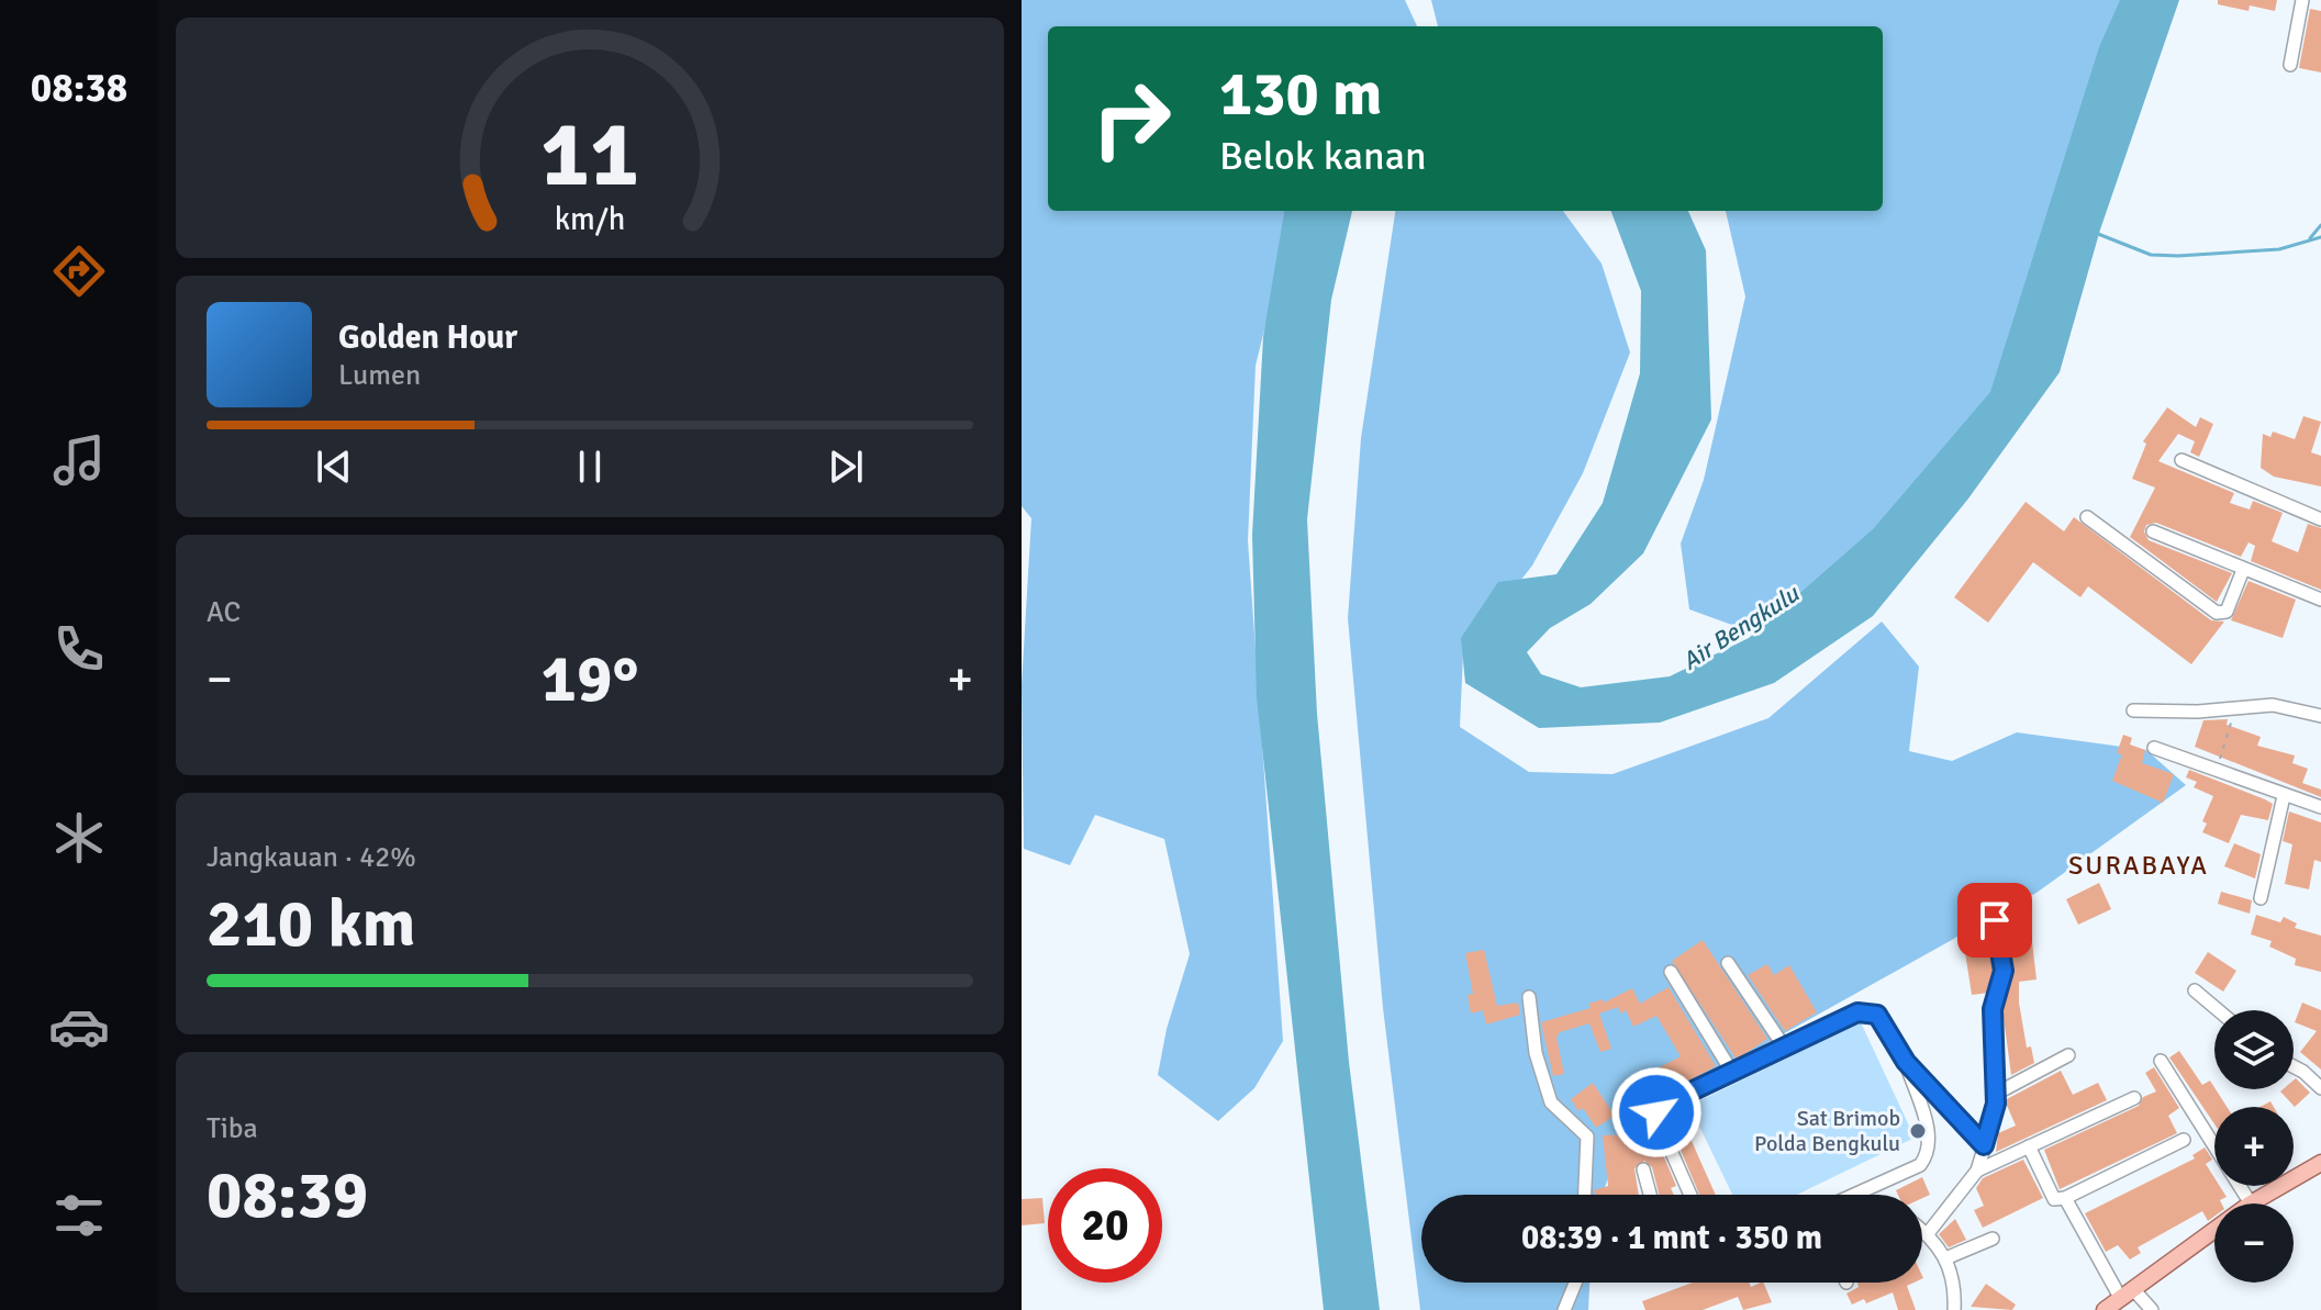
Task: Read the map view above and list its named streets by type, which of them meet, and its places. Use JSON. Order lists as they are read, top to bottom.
{
  "districts": ["SURABAYA"],
  "water": ["Air Bengkulu"],
  "places": ["Sat Brimob Polda Bengkulu"],
  "page": {
    "tabs": "08:38",
    "turn": ["130 m", "Belok kanan"],
    "song": ["Golden Hour", "Lumen"],
    "tile": [
      "AC",
      ["Jangkauan · 42%", "210 km"],
      ["Tiba", "08:39"]
    ],
    "heat": ["−", "19°", "+"],
    "map_buttons": ["+", "−"],
    "limit": "20",
    "trip": "08:39 · 1 mnt · 350 m",
    "gauge": ["11", "km/h"]
  }
}
